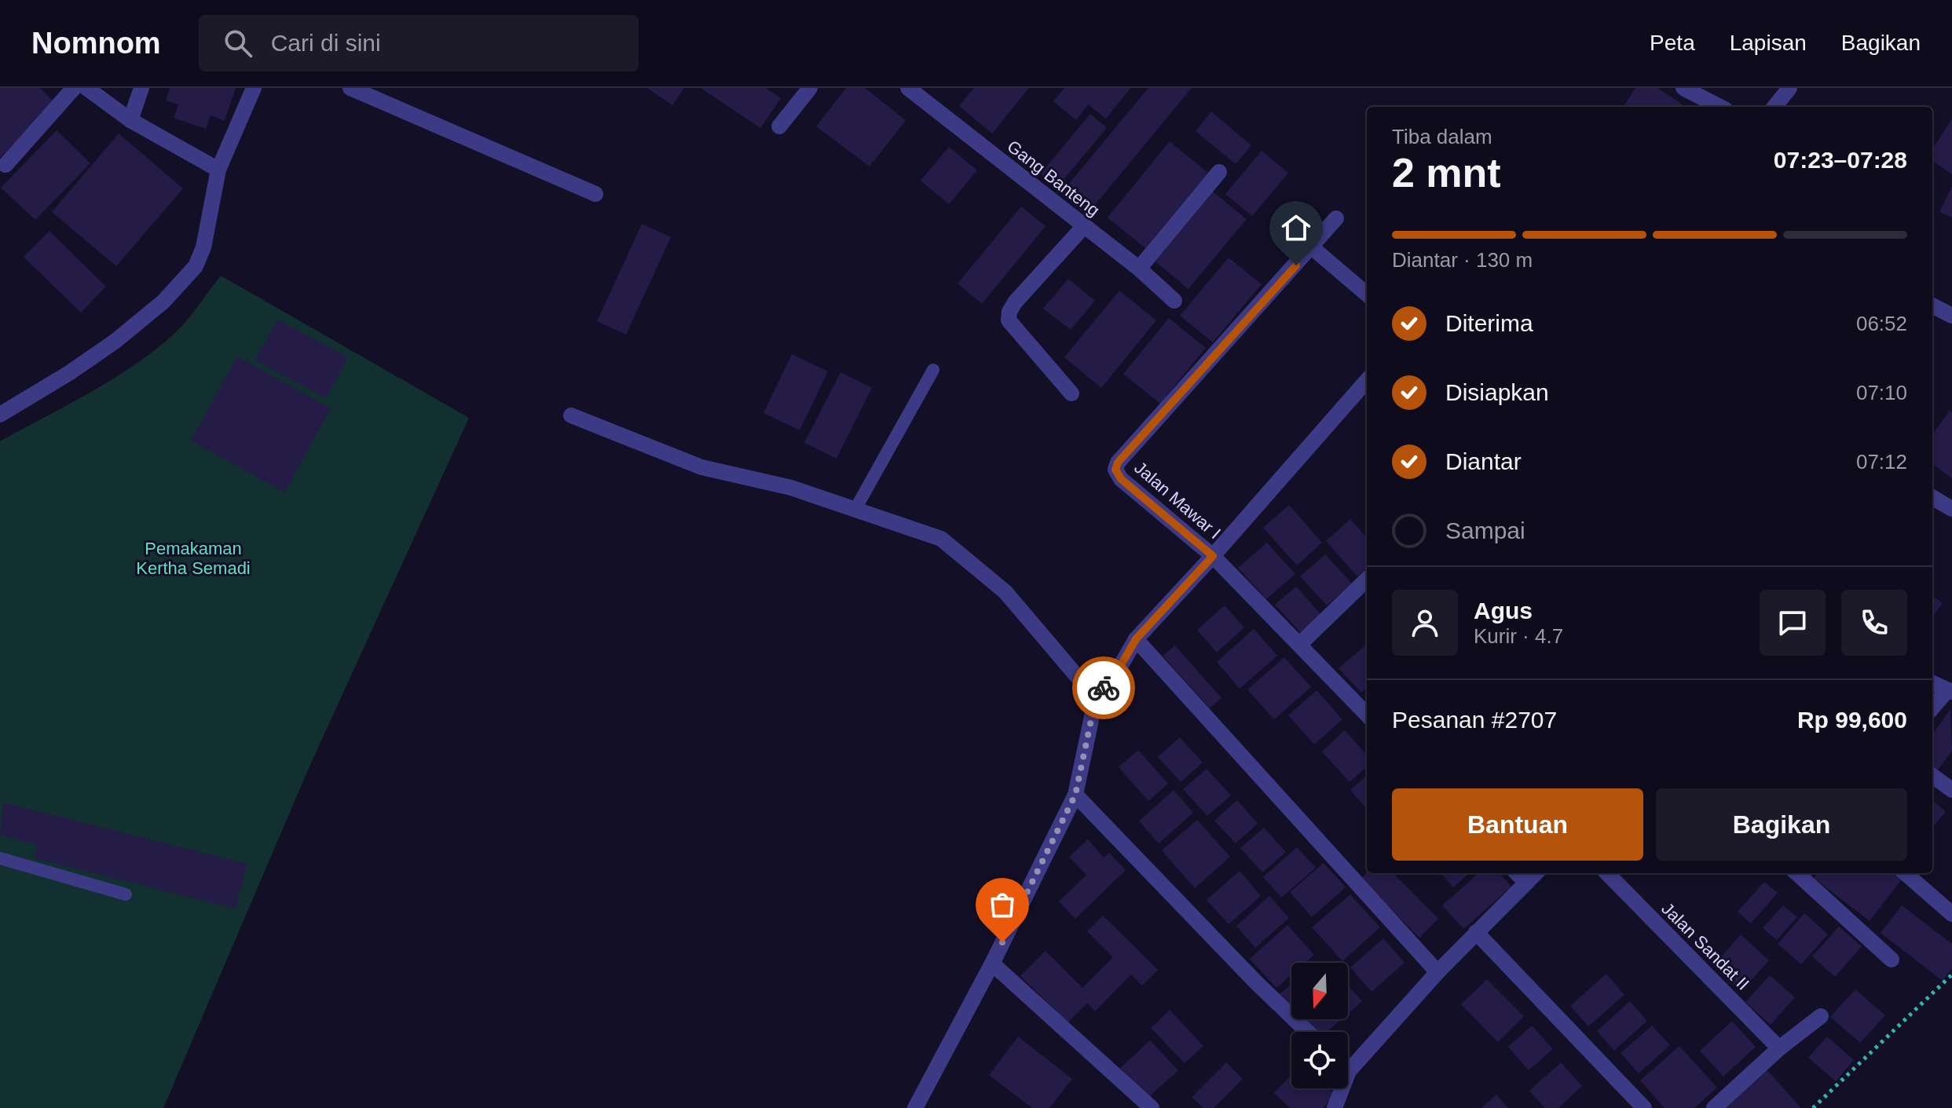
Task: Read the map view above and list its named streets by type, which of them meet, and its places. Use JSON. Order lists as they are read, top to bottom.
{
  "streets": {
    "street": ["Gang Banteng", "Jalan Mawar I", "Jalan Sandat II"]
  },
  "parks": ["Pemakaman Kertha Semadi"],
  "north": "bottom",
  "page": {
    "header": "Nomnom",
    "search": "Cari di sini",
    "nav": ["Peta", "Lapisan", "Bagikan"],
    "heading": ["2 mnt", "Tiba dalam", "07:23–07:28"],
    "panel": [
      "Agus",
      "Kurir · 4.7",
      "Pesanan #2707",
      "Rp 99,600"
    ],
    "bar": "Diantar · 130 m",
    "list": [
      ["Diterima", "06:52"],
      ["Disiapkan", "07:10"],
      ["Diantar", "07:12"],
      "Sampai"
    ],
    "buttons": ["Bantuan", "Bagikan"]
  }
}
